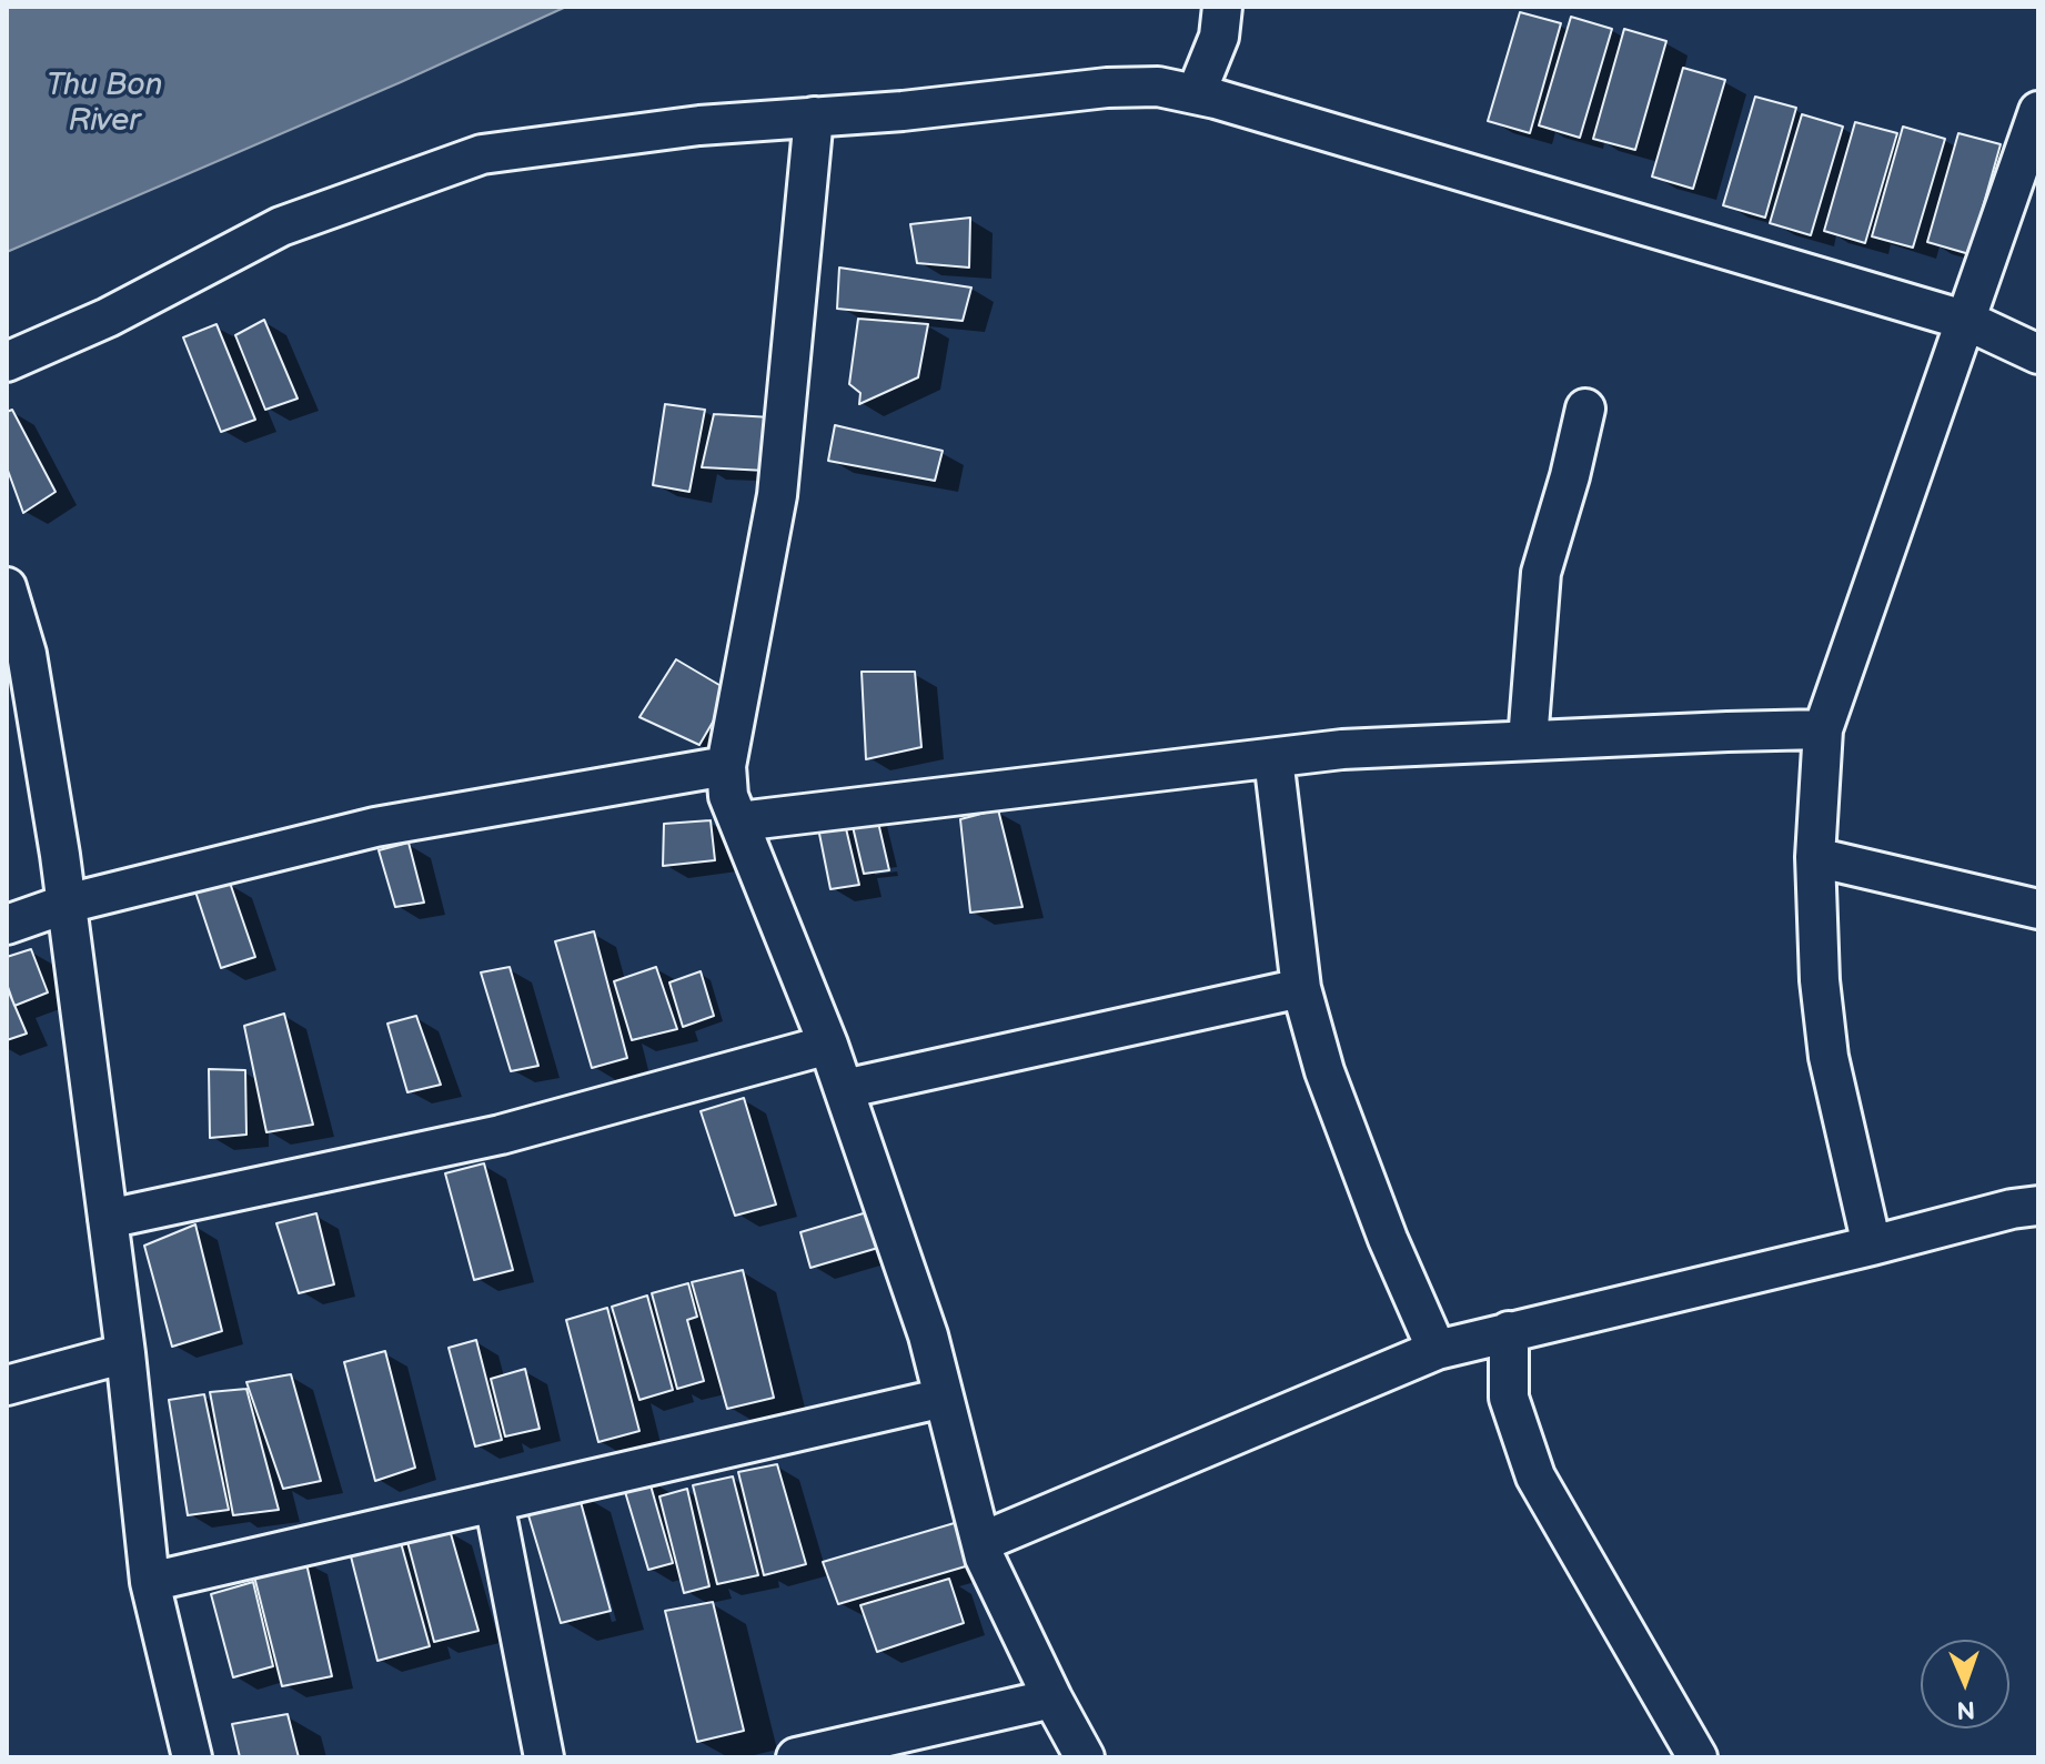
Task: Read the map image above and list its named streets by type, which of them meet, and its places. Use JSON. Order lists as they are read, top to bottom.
{
  "water": ["Thu Bon River"],
  "north": "bottom"
}
